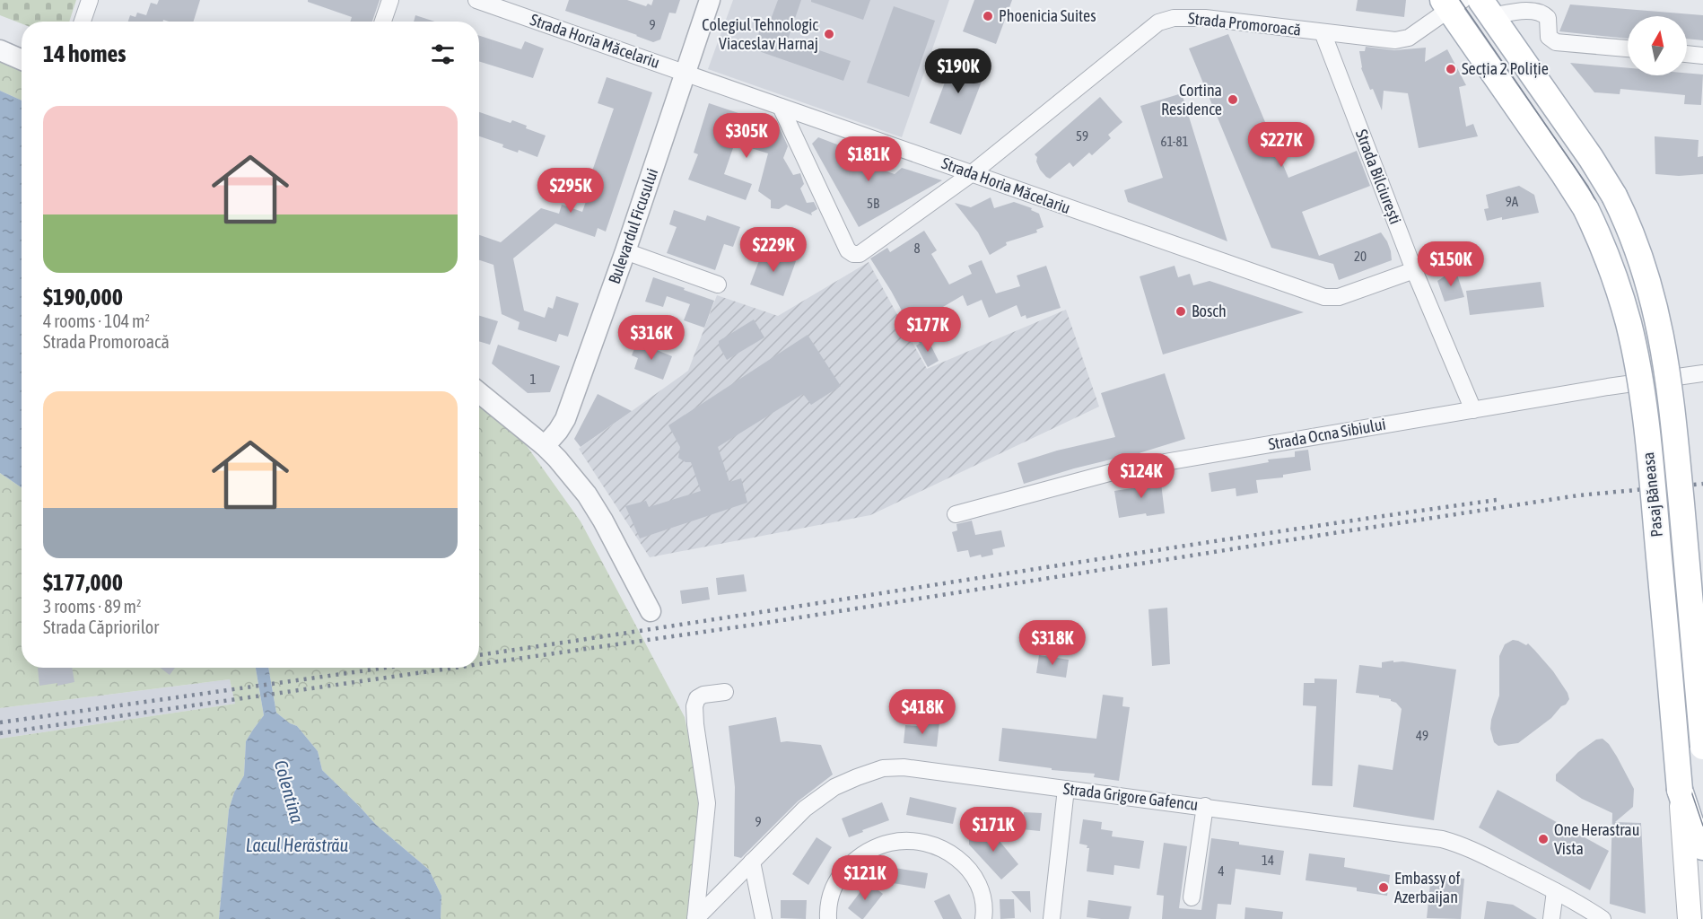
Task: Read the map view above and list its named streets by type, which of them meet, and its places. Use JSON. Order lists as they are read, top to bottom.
{
  "streets": {
    "main road": ["Pasaj Băneasa"],
    "street": [
      "Strada Promoroacă",
      "Strada Horia Măcelariu",
      "Strada Bilciurești",
      "Bulevardul Ficusului",
      "Strada Ocna Sibiului",
      "Strada Grigore Gafencu"
    ]
  },
  "crossings": [
    ["Strada Promoroacă", "Strada Horia Măcelariu"],
    ["Strada Promoroacă", "Strada Bilciurești"],
    ["Strada Promoroacă", "Pasaj Băneasa"],
    ["Strada Horia Măcelariu", "Strada Bilciurești"],
    ["Strada Horia Măcelariu", "Bulevardul Ficusului"],
    ["Strada Bilciurești", "Strada Ocna Sibiului"]
  ],
  "water": ["Colentina", "Lacul Herăstrău"],
  "places": [
    "Phoenicia Suites",
    "Colegiul Tehnologic Viaceslav Harnaj",
    "Secția 2 Poliție",
    "Cortina Residence",
    "Bosch",
    "One Herastrau Vista",
    "Embassy of Azerbaijan"
  ],
  "house_numbers": [
    "9",
    "59",
    "61-81",
    "9A",
    "5B",
    "8",
    "20",
    "1",
    "49",
    "9",
    "14",
    "4"
  ],
  "north": "top",
  "page": {
    "heading": "14 homes",
    "price": [
      "$190K",
      "$305K",
      "$227K",
      "$181K",
      "$295K",
      "$229K",
      "$150K",
      "$177K",
      "$316K",
      "$124K",
      "$318K",
      "$418K",
      "$171K",
      "$121K"
    ],
    "list": [
      {
        "name": "$190,000",
        "note": "4 rooms · 104 m² · Strada Promoroacă"
      },
      {
        "name": "$177,000",
        "note": "3 rooms · 89 m² · Strada Căpriorilor"
      }
    ]
  }
}
